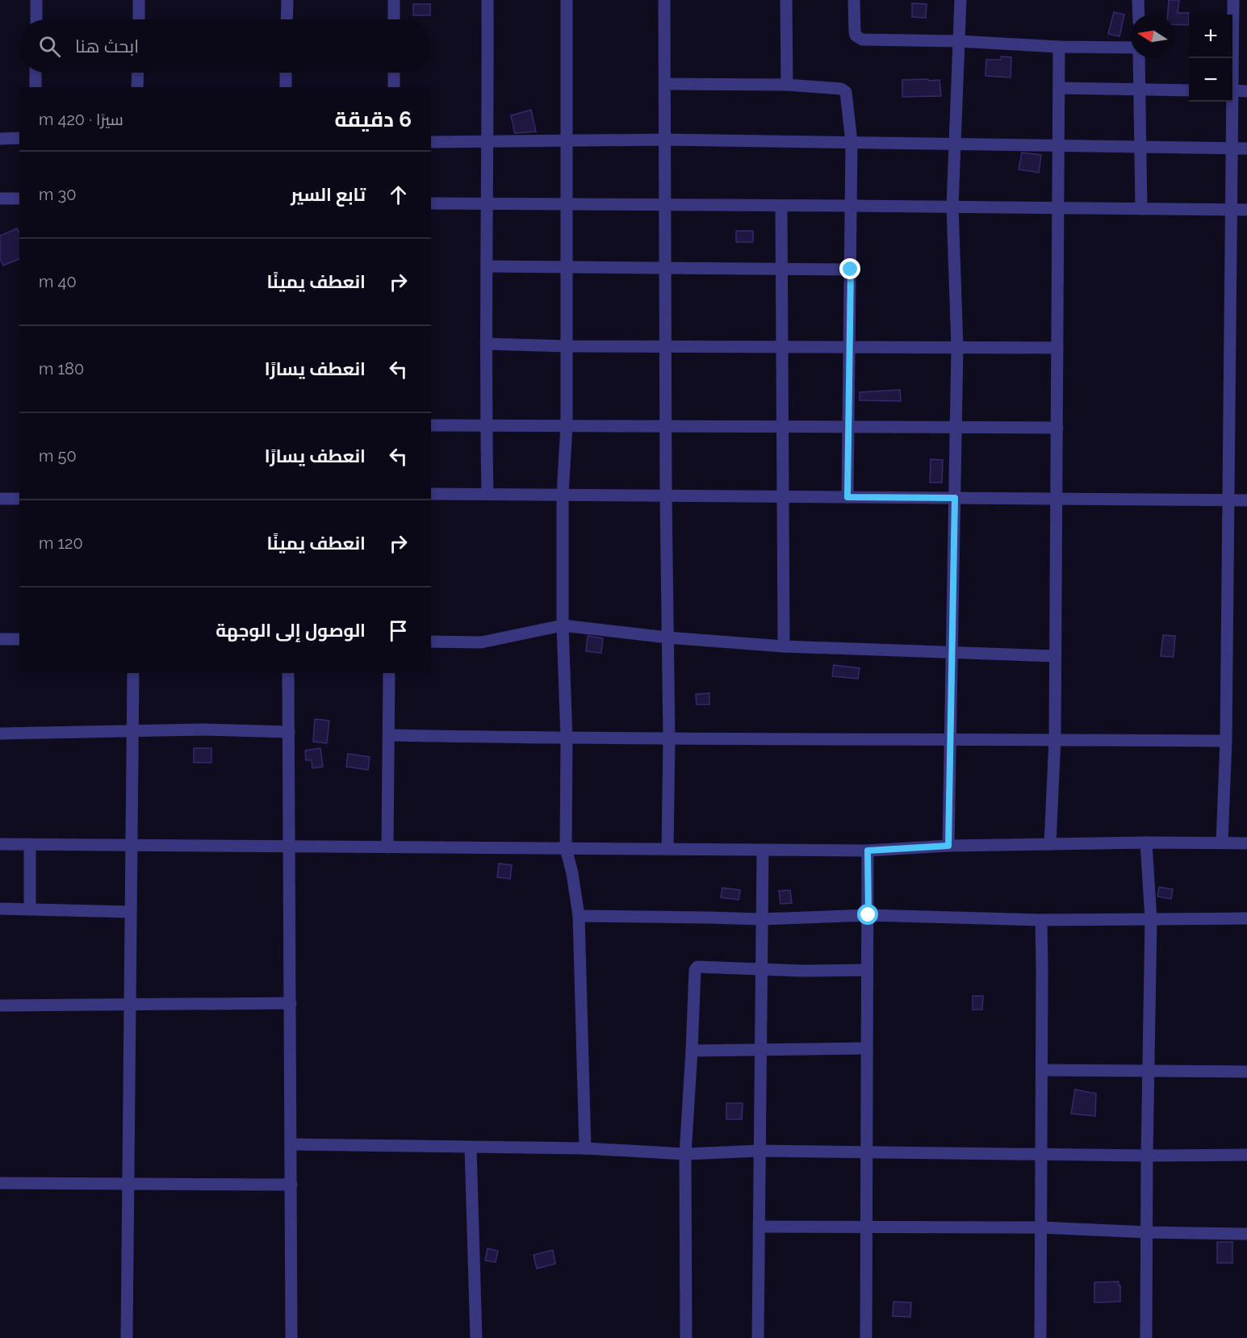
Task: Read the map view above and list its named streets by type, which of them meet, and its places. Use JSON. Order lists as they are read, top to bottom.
{
  "north": "left",
  "page": {
    "map_buttons": ["+", "−"],
    "search": "ابحث هنا",
    "heading": ["6 دقيقة", "سيرًا · 420 m"],
    "list": [
      ["تابع السير", "30 m"],
      ["انعطف يمينًا", "40 m"],
      ["انعطف يسارًا", "180 m"],
      ["انعطف يسارًا", "50 m"],
      ["انعطف يمينًا", "120 m"],
      "الوصول إلى الوجهة"
    ]
  }
}
